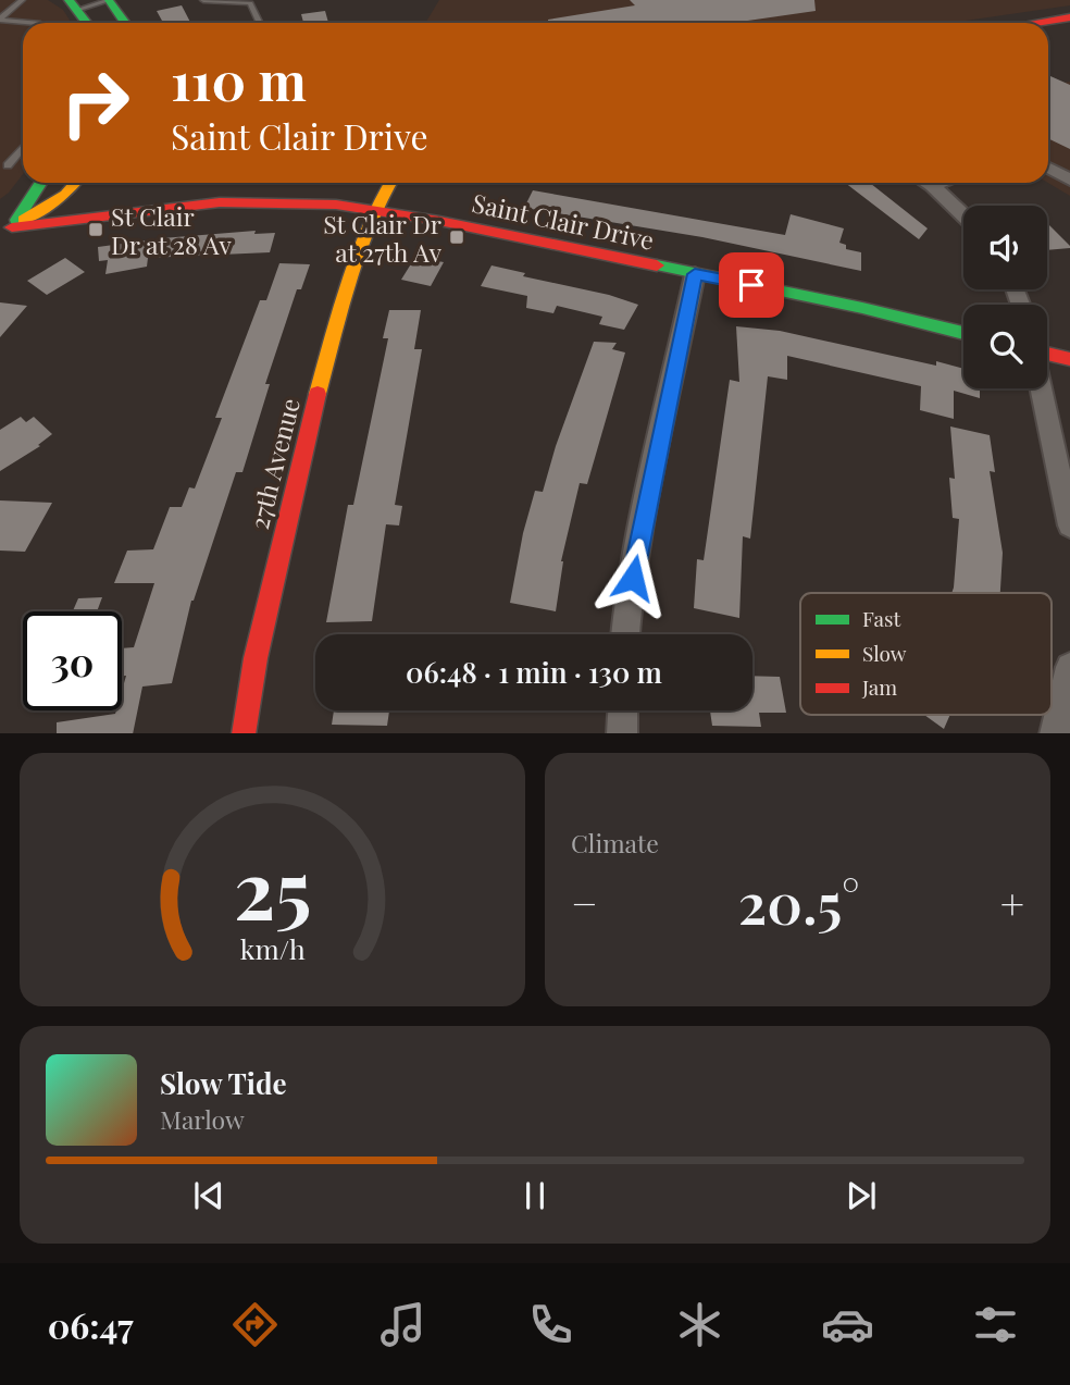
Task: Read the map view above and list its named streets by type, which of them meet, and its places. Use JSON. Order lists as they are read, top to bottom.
{
  "streets": {
    "street": ["Saint Clair Drive", "27th Avenue"]
  },
  "crossings": [
    ["Saint Clair Drive", "27th Avenue"]
  ],
  "places": {
    "transit": ["St Clair Dr at 28 Av", "St Clair Dr at 27th Av"]
  },
  "legend": ["Fast", "Slow", "Jam"],
  "page": {
    "turn": ["110 m", "Saint Clair Drive"],
    "limit": "30",
    "trip": "06:48 · 1 min · 130 m",
    "tile": "Climate",
    "heat": ["−", "20.5°", "+"],
    "song": ["Slow Tide", "Marlow"],
    "tabs": "06:47",
    "gauge": ["25", "km/h"]
  }
}
